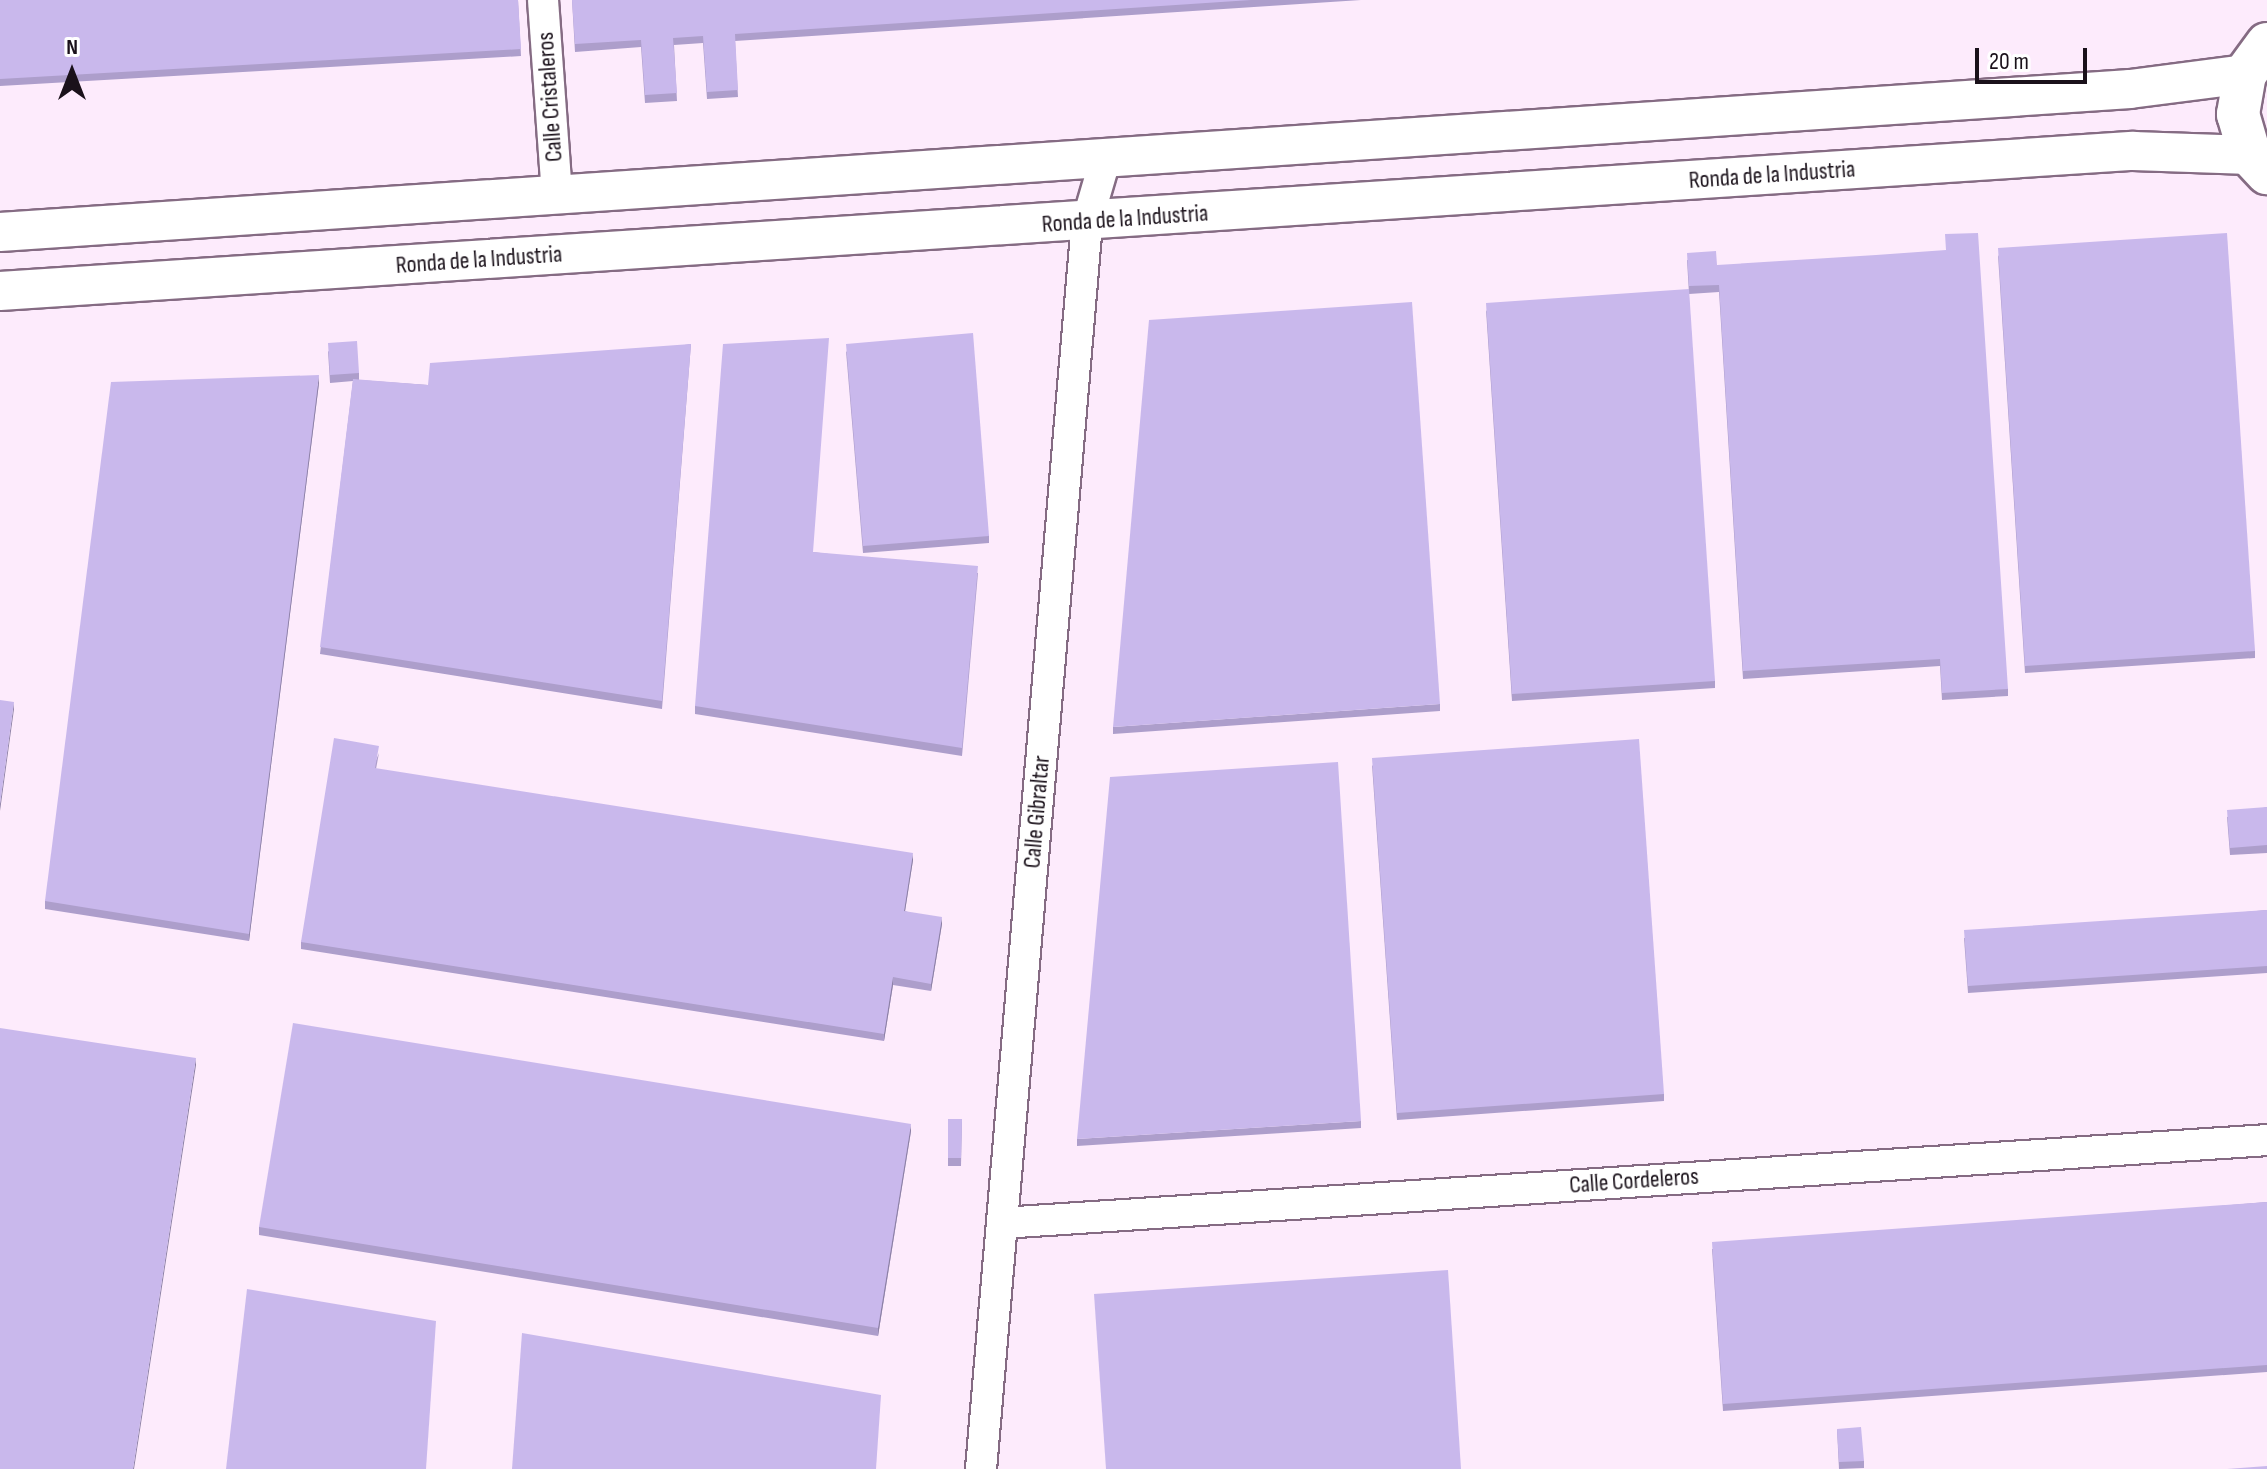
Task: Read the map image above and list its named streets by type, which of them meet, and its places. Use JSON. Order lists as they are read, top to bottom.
{
  "streets": {
    "street": [
      "Calle Cristaleros",
      "Ronda de la Industria",
      "Calle Gibraltar",
      "Calle Cordeleros"
    ]
  },
  "crossings": [
    ["Ronda de la Industria", "Calle Gibraltar"],
    ["Calle Gibraltar", "Calle Cordeleros"]
  ],
  "scale_bar": "20 m",
  "north": "top"
}
